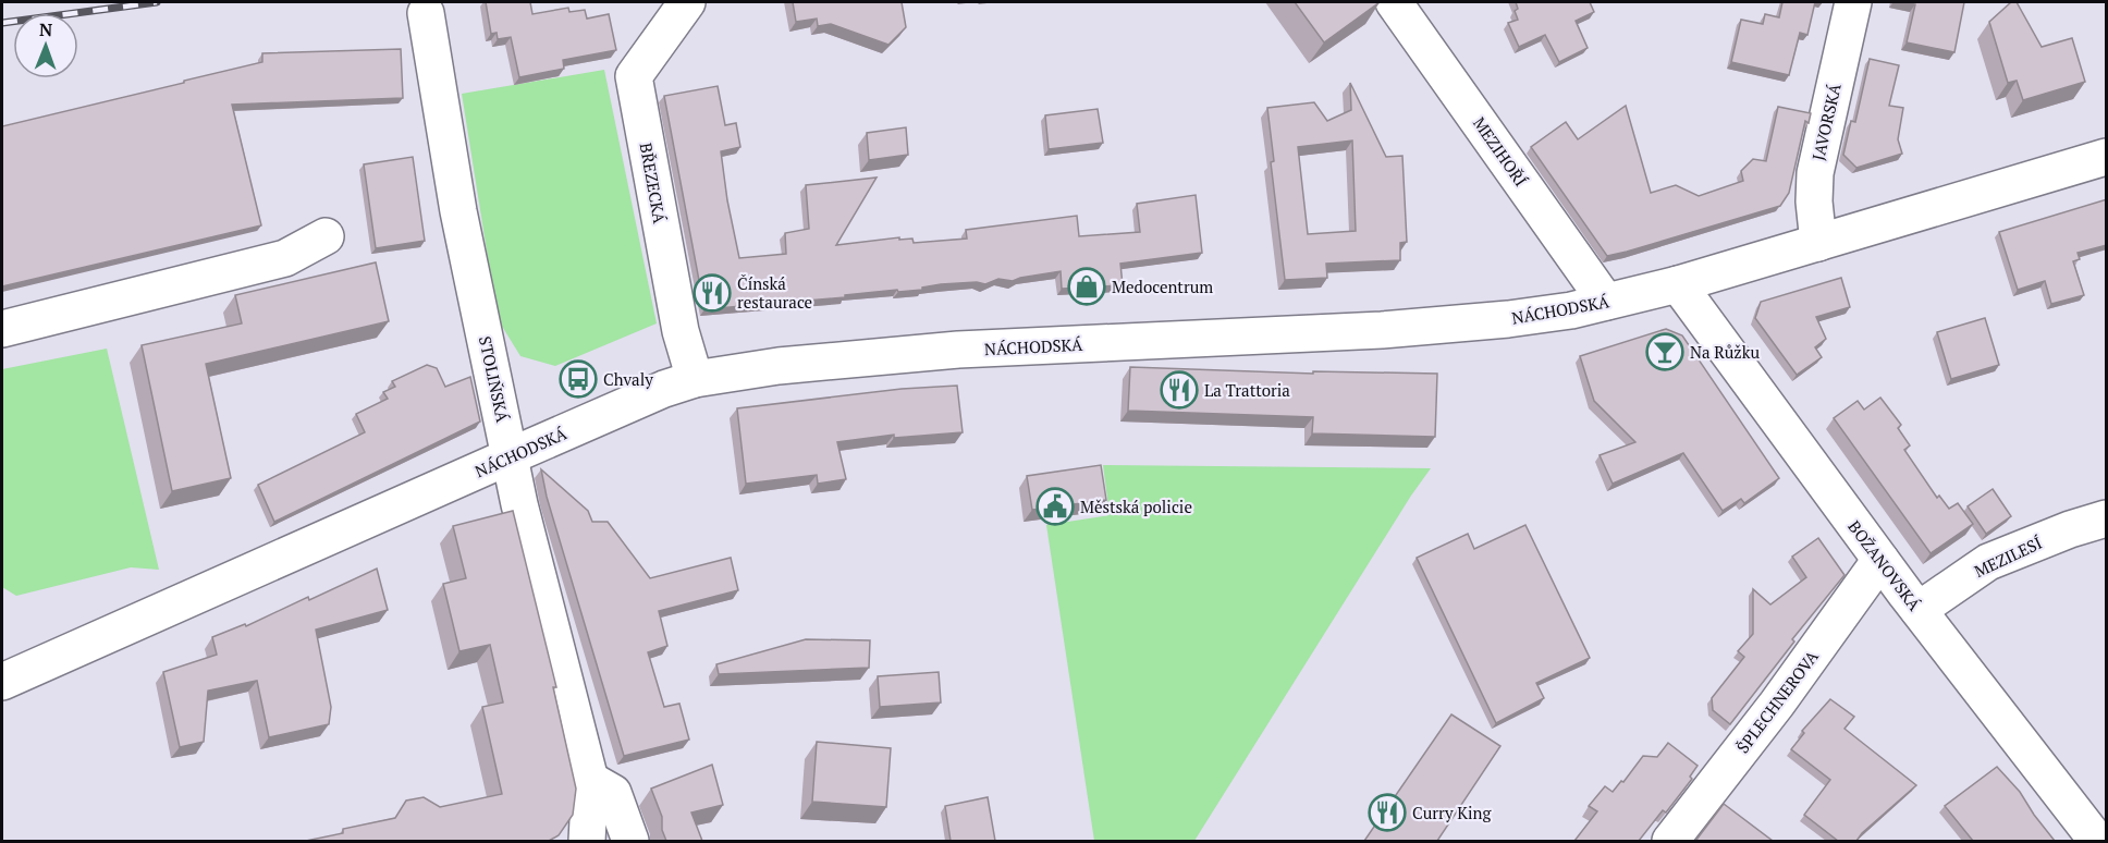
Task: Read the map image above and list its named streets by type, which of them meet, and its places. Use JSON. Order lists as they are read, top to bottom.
{
  "streets": {
    "street": [
      "JAVORSKÁ",
      "MEZIHOŘÍ",
      "BŘEZECKÁ",
      "NÁCHODSKÁ",
      "STOLIŇSKÁ",
      "MEZILESÍ",
      "BOŽANOVSKÁ",
      "ŠPLECHNEROVA"
    ]
  },
  "crossings": [
    ["JAVORSKÁ", "NÁCHODSKÁ"],
    ["MEZIHOŘÍ", "NÁCHODSKÁ"],
    ["BŘEZECKÁ", "NÁCHODSKÁ"],
    ["NÁCHODSKÁ", "STOLIŇSKÁ"],
    ["NÁCHODSKÁ", "BOŽANOVSKÁ"],
    ["MEZILESÍ", "BOŽANOVSKÁ"],
    ["BOŽANOVSKÁ", "ŠPLECHNEROVA"]
  ],
  "places": {
    "shop": ["Medocentrum"],
    "restaurant": ["Čínská restaurace", "La Trattoria", "Curry King"],
    "bar": ["Na Růžku"],
    "bus stop": ["Chvaly"],
    "public building": ["Městská policie"]
  },
  "north": "top"
}
